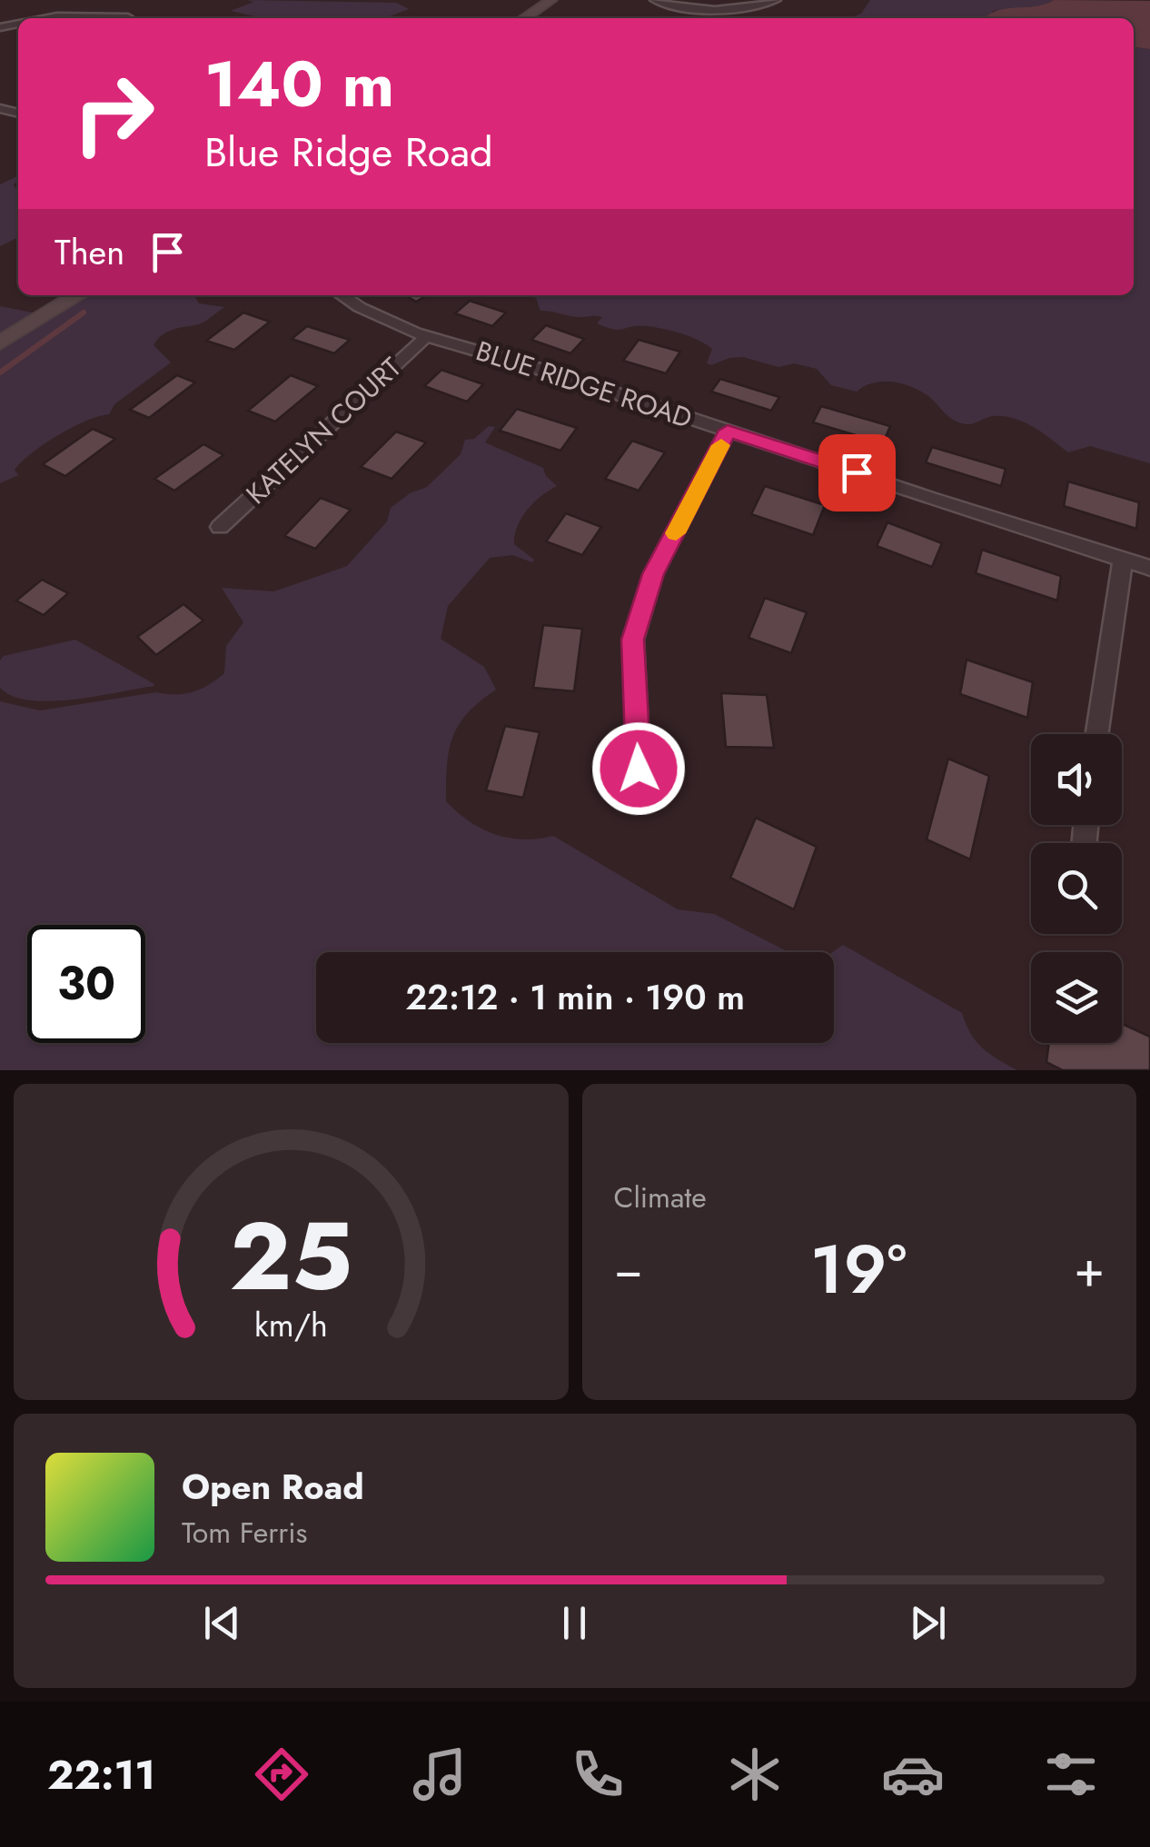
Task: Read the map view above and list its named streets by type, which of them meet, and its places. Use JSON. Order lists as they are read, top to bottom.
{
  "streets": {
    "street": ["BLUE RIDGE ROAD", "KATELYN COURT"]
  },
  "crossings": [
    ["BLUE RIDGE ROAD", "KATELYN COURT"]
  ],
  "page": {
    "turn": ["140 m", "Blue Ridge Road"],
    "then": "Then",
    "limit": "30",
    "trip": "22:12 · 1 min · 190 m",
    "tile": "Climate",
    "heat": ["−", "19°", "+"],
    "song": ["Open Road", "Tom Ferris"],
    "tabs": "22:11",
    "gauge": ["25", "km/h"]
  }
}
